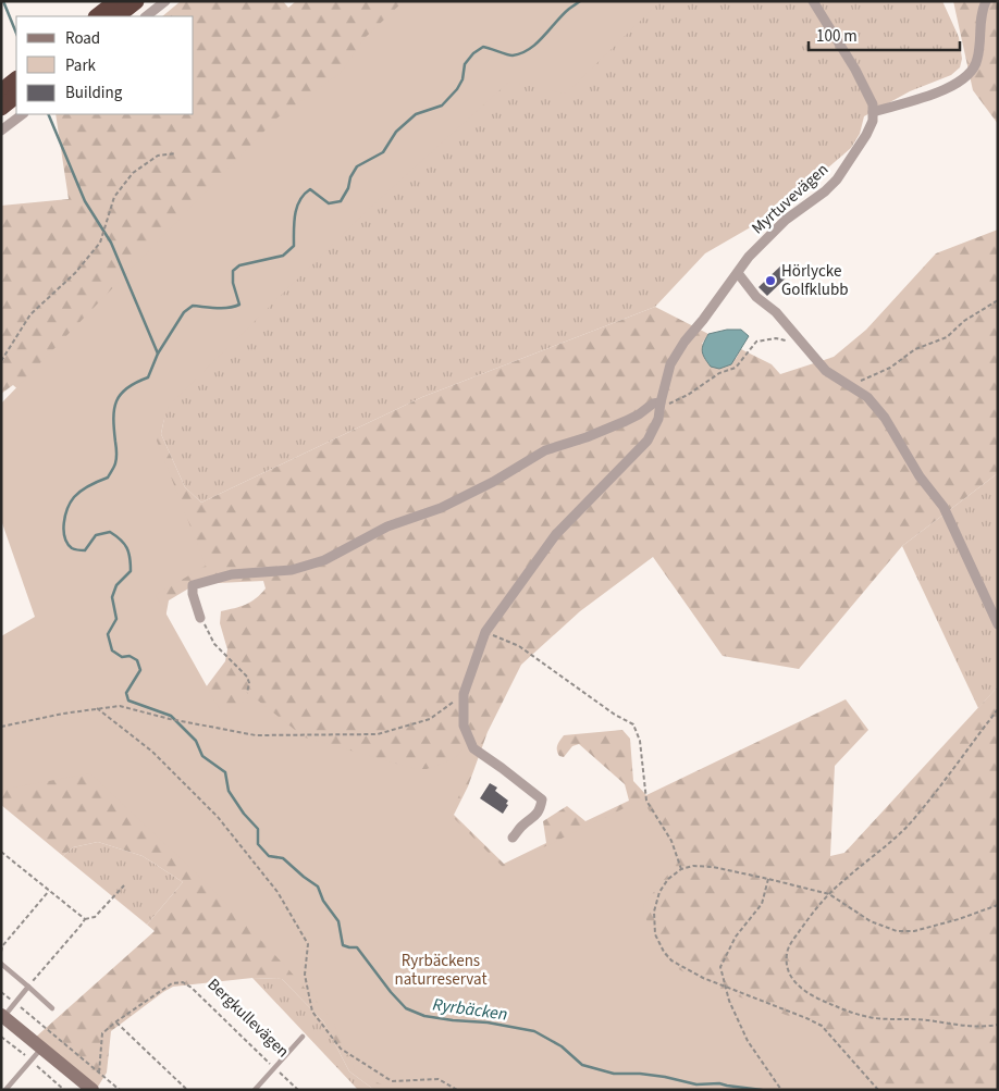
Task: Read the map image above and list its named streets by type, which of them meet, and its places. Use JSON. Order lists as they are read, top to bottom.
{
  "streets": {
    "street": ["Myrtuvevägen"],
    "path": ["Bergkullevägen"]
  },
  "water": ["Ryrbäcken"],
  "parks": ["Ryrbäckens naturreservat"],
  "places": ["Hörlycke Golfklubb"],
  "legend": ["Road", "Park", "Building"],
  "scale_bar": "100 m"
}
